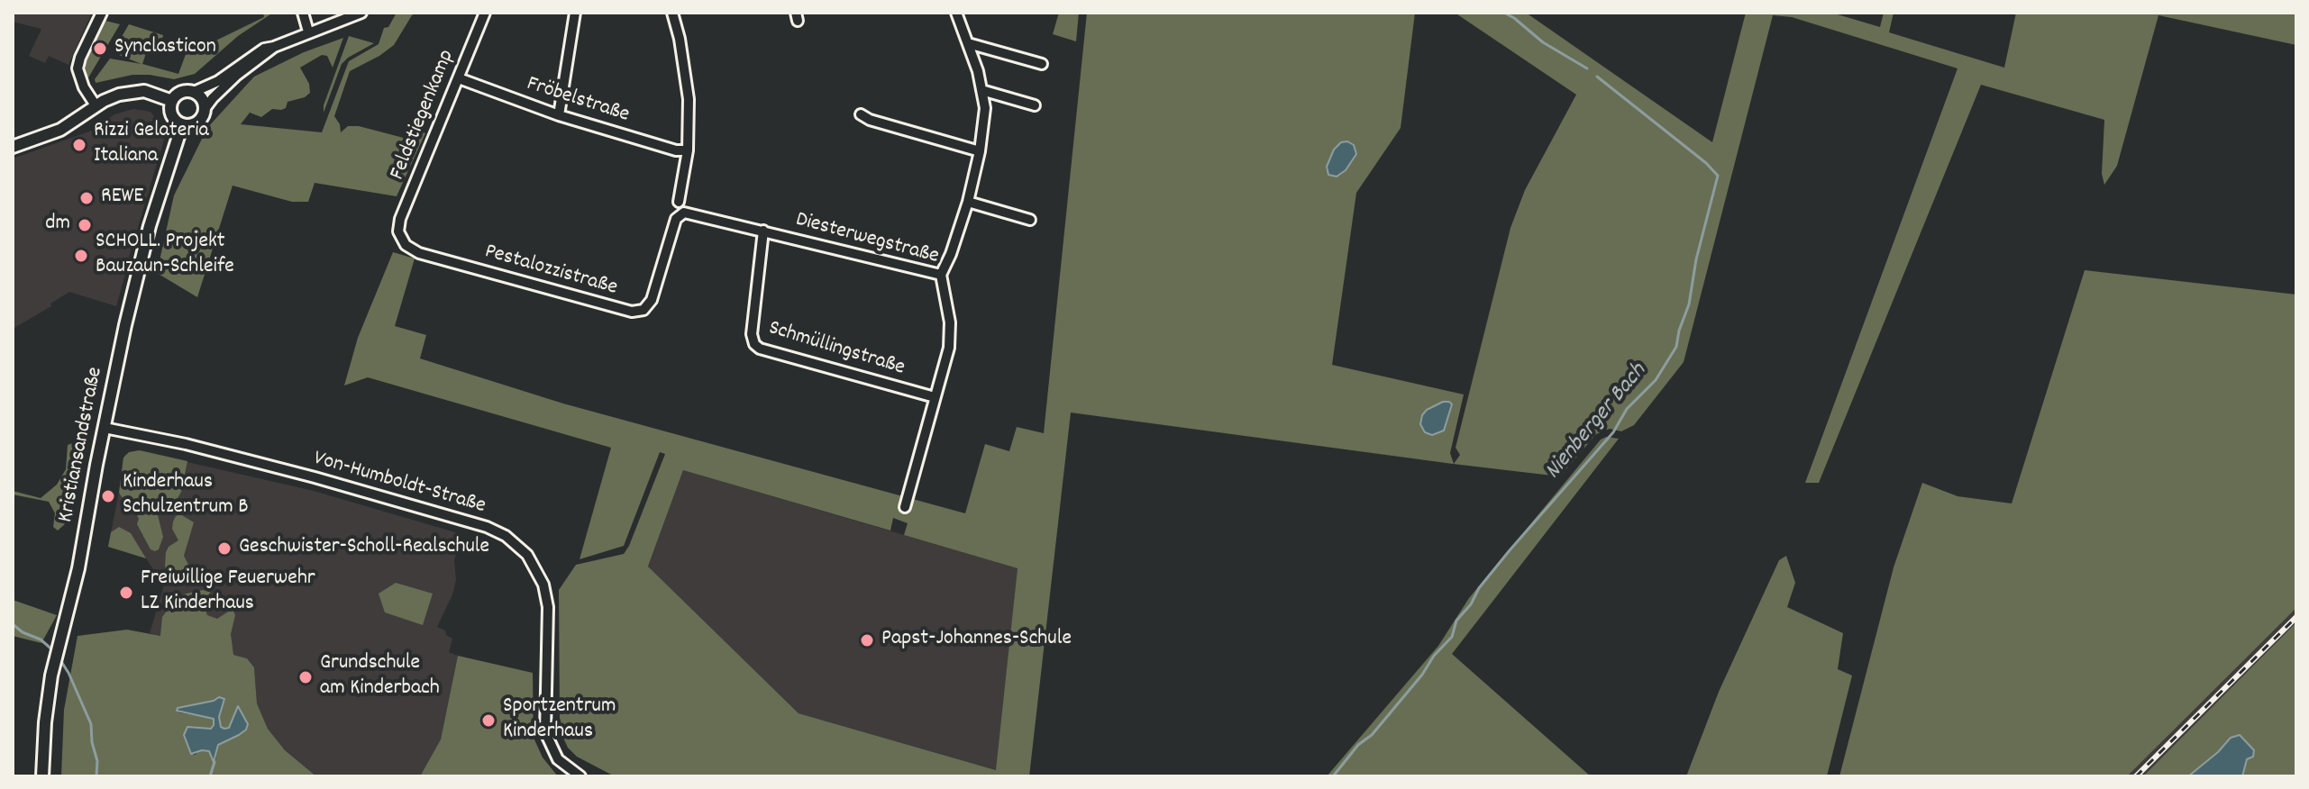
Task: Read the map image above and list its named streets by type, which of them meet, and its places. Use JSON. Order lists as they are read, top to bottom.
{
  "streets": {
    "street": [
      "Fröbelstraße",
      "Feldstiegenkamp",
      "Diesterwegstraße",
      "Pestalozzistraße",
      "Schmüllingstraße",
      "Kristiansandstraße",
      "Von-Humboldt-Straße"
    ]
  },
  "crossings": [
    ["Fröbelstraße", "Feldstiegenkamp"],
    ["Feldstiegenkamp", "Pestalozzistraße"],
    ["Diesterwegstraße", "Pestalozzistraße"],
    ["Diesterwegstraße", "Schmüllingstraße"],
    ["Kristiansandstraße", "Von-Humboldt-Straße"]
  ],
  "water": ["Nienberger Bach"],
  "places": [
    "Synclasticon",
    "Rizzi Gelateria Italiana",
    "REWE",
    "dm",
    "SCHOLL. Projekt Bauzaun-Schleife",
    "Kinderhaus Schulzentrum B",
    "Geschwister-Scholl-Realschule",
    "Freiwillige Feuerwehr LZ Kinderhaus",
    "Papst-Johannes-Schule",
    "Grundschule am Kinderbach",
    "Sportzentrum Kinderhaus"
  ]
}
